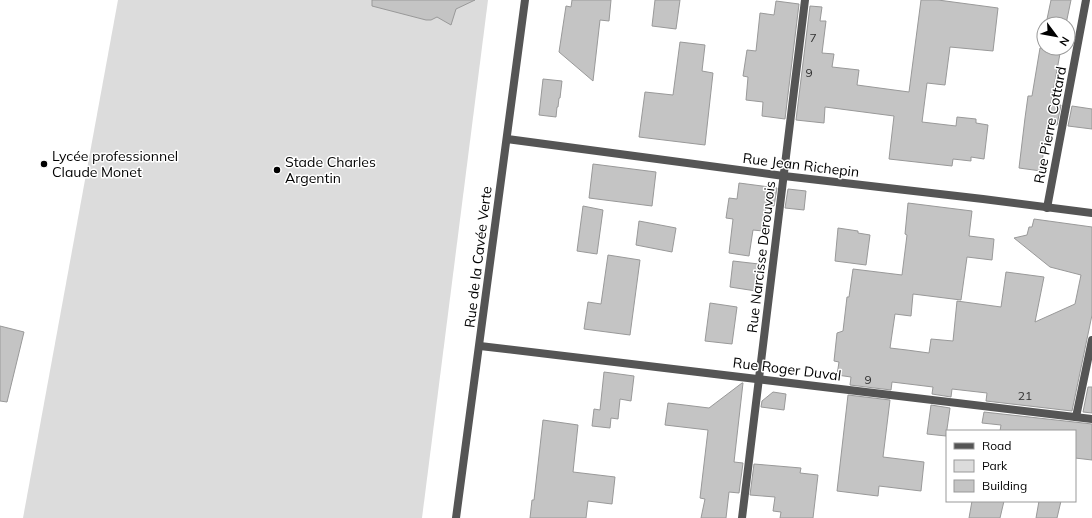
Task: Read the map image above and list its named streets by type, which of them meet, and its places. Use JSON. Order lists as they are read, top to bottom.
{
  "streets": {
    "street": [
      "Rue Pierre Cottard",
      "Rue Jean Richepin",
      "Rue de la Cavée Verte",
      "Rue Narcisse Derouvois",
      "Rue Roger Duval"
    ]
  },
  "crossings": [
    ["Rue Pierre Cottard", "Rue Jean Richepin"],
    ["Rue Jean Richepin", "Rue de la Cavée Verte"],
    ["Rue Jean Richepin", "Rue Narcisse Derouvois"],
    ["Rue de la Cavée Verte", "Rue Roger Duval"],
    ["Rue Narcisse Derouvois", "Rue Roger Duval"]
  ],
  "places": ["Lycée professionnel Claude Monet", "Stade Charles Argentin"],
  "house_numbers": [
    "7",
    "9",
    "9",
    "21"
  ],
  "legend": ["Road", "Park", "Building"],
  "north": "bottom right"
}
